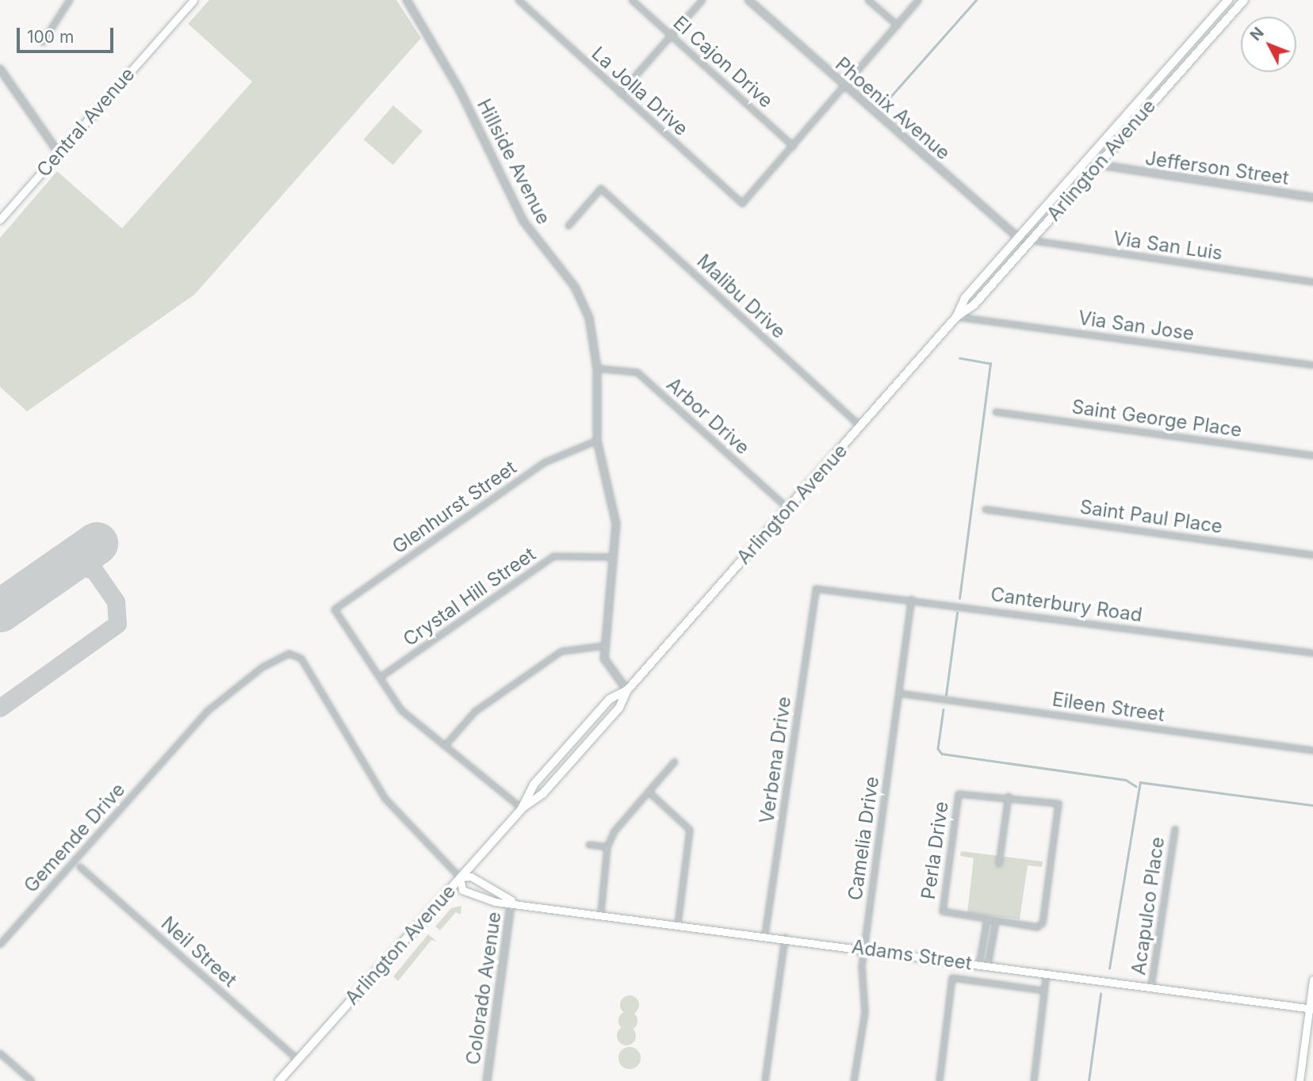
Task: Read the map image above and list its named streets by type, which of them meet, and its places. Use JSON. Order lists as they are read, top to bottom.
{
  "streets": {
    "main road": ["Central Avenue", "Arlington Avenue", "Adams Street"],
    "street": [
      "El Cajon Drive",
      "La Jolla Drive",
      "Phoenix Avenue",
      "Hillside Avenue",
      "Jefferson Street",
      "Via San Luis",
      "Malibu Drive",
      "Via San Jose",
      "Arbor Drive",
      "Saint George Place",
      "Glenhurst Street",
      "Saint Paul Place",
      "Crystal Hill Street",
      "Canterbury Road",
      "Eileen Street",
      "Verbena Drive",
      "Gemende Drive",
      "Camelia Drive",
      "Perla Drive",
      "Acapulco Place",
      "Neil Street",
      "Colorado Avenue"
    ]
  },
  "crossings": [
    ["El Cajon Drive", "La Jolla Drive"],
    ["Phoenix Avenue", "Arlington Avenue"],
    ["Phoenix Avenue", "Via San Luis"],
    ["Arlington Avenue", "Hillside Avenue"],
    ["Arlington Avenue", "Jefferson Street"],
    ["Arlington Avenue", "Via San Luis"],
    ["Arlington Avenue", "Malibu Drive"],
    ["Arlington Avenue", "Via San Jose"],
    ["Arlington Avenue", "Arbor Drive"],
    ["Arlington Avenue", "Gemende Drive"],
    ["Arlington Avenue", "Neil Street"],
    ["Arlington Avenue", "Adams Street"],
    ["Hillside Avenue", "Arbor Drive"],
    ["Hillside Avenue", "Glenhurst Street"],
    ["Hillside Avenue", "Crystal Hill Street"],
    ["Glenhurst Street", "Crystal Hill Street"],
    ["Canterbury Road", "Verbena Drive"],
    ["Canterbury Road", "Camelia Drive"],
    ["Eileen Street", "Camelia Drive"],
    ["Verbena Drive", "Adams Street"],
    ["Gemende Drive", "Adams Street"],
    ["Camelia Drive", "Adams Street"],
    ["Acapulco Place", "Adams Street"],
    ["Adams Street", "Colorado Avenue"]
  ],
  "scale_bar": "100 m",
  "north": "top left"
}
